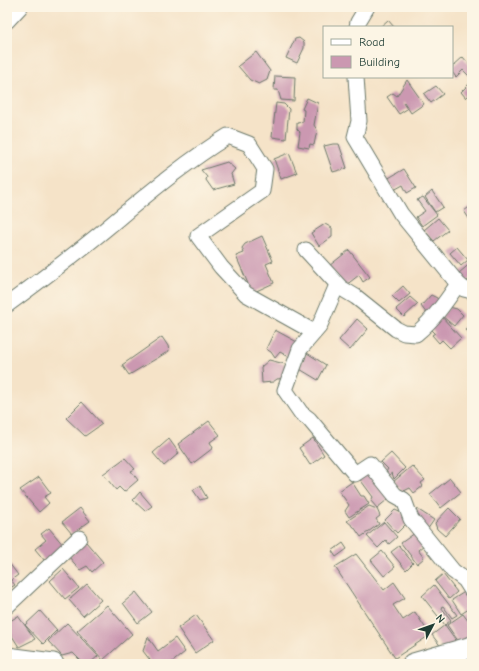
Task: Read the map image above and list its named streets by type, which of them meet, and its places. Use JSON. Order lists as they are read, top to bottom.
{
  "legend": ["Road", "Building"],
  "north": "top right"
}
